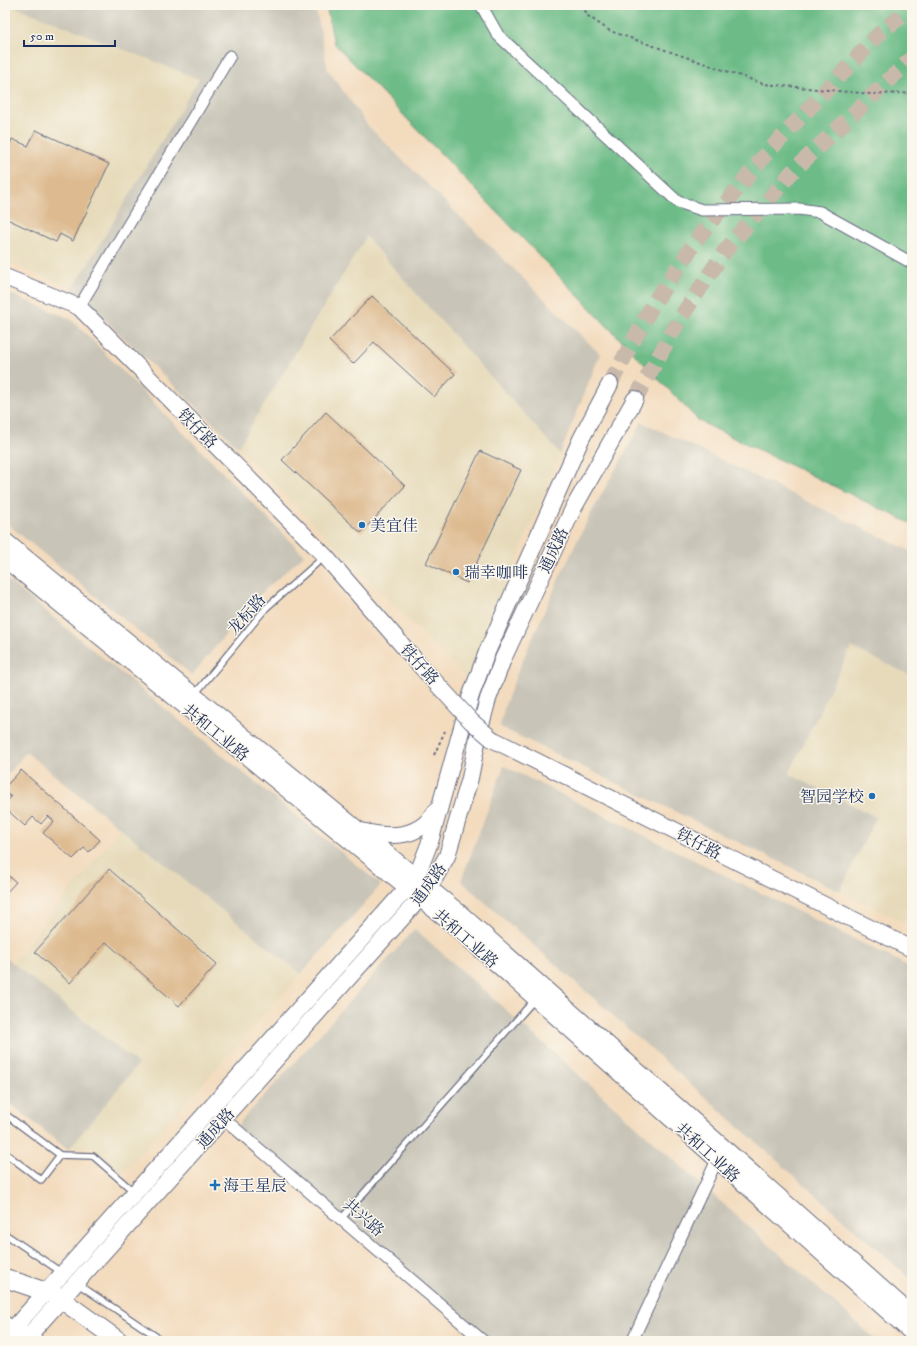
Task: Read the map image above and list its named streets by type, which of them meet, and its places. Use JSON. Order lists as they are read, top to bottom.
{
  "streets": {
    "street": [
      "铁仔路",
      "通成路",
      "共和工业路",
      "共兴路"
    ],
    "lane": ["龙标路"]
  },
  "crossings": [
    ["铁仔路", "龙标路"],
    ["通成路", "共和工业路"],
    ["通成路", "共兴路"],
    ["龙标路", "共和工业路"]
  ],
  "places": {
    "other": ["美宜佳", "瑞幸咖啡", "智园学校"],
    "health": ["海王星辰"]
  },
  "scale_bar": "50 m"
}
